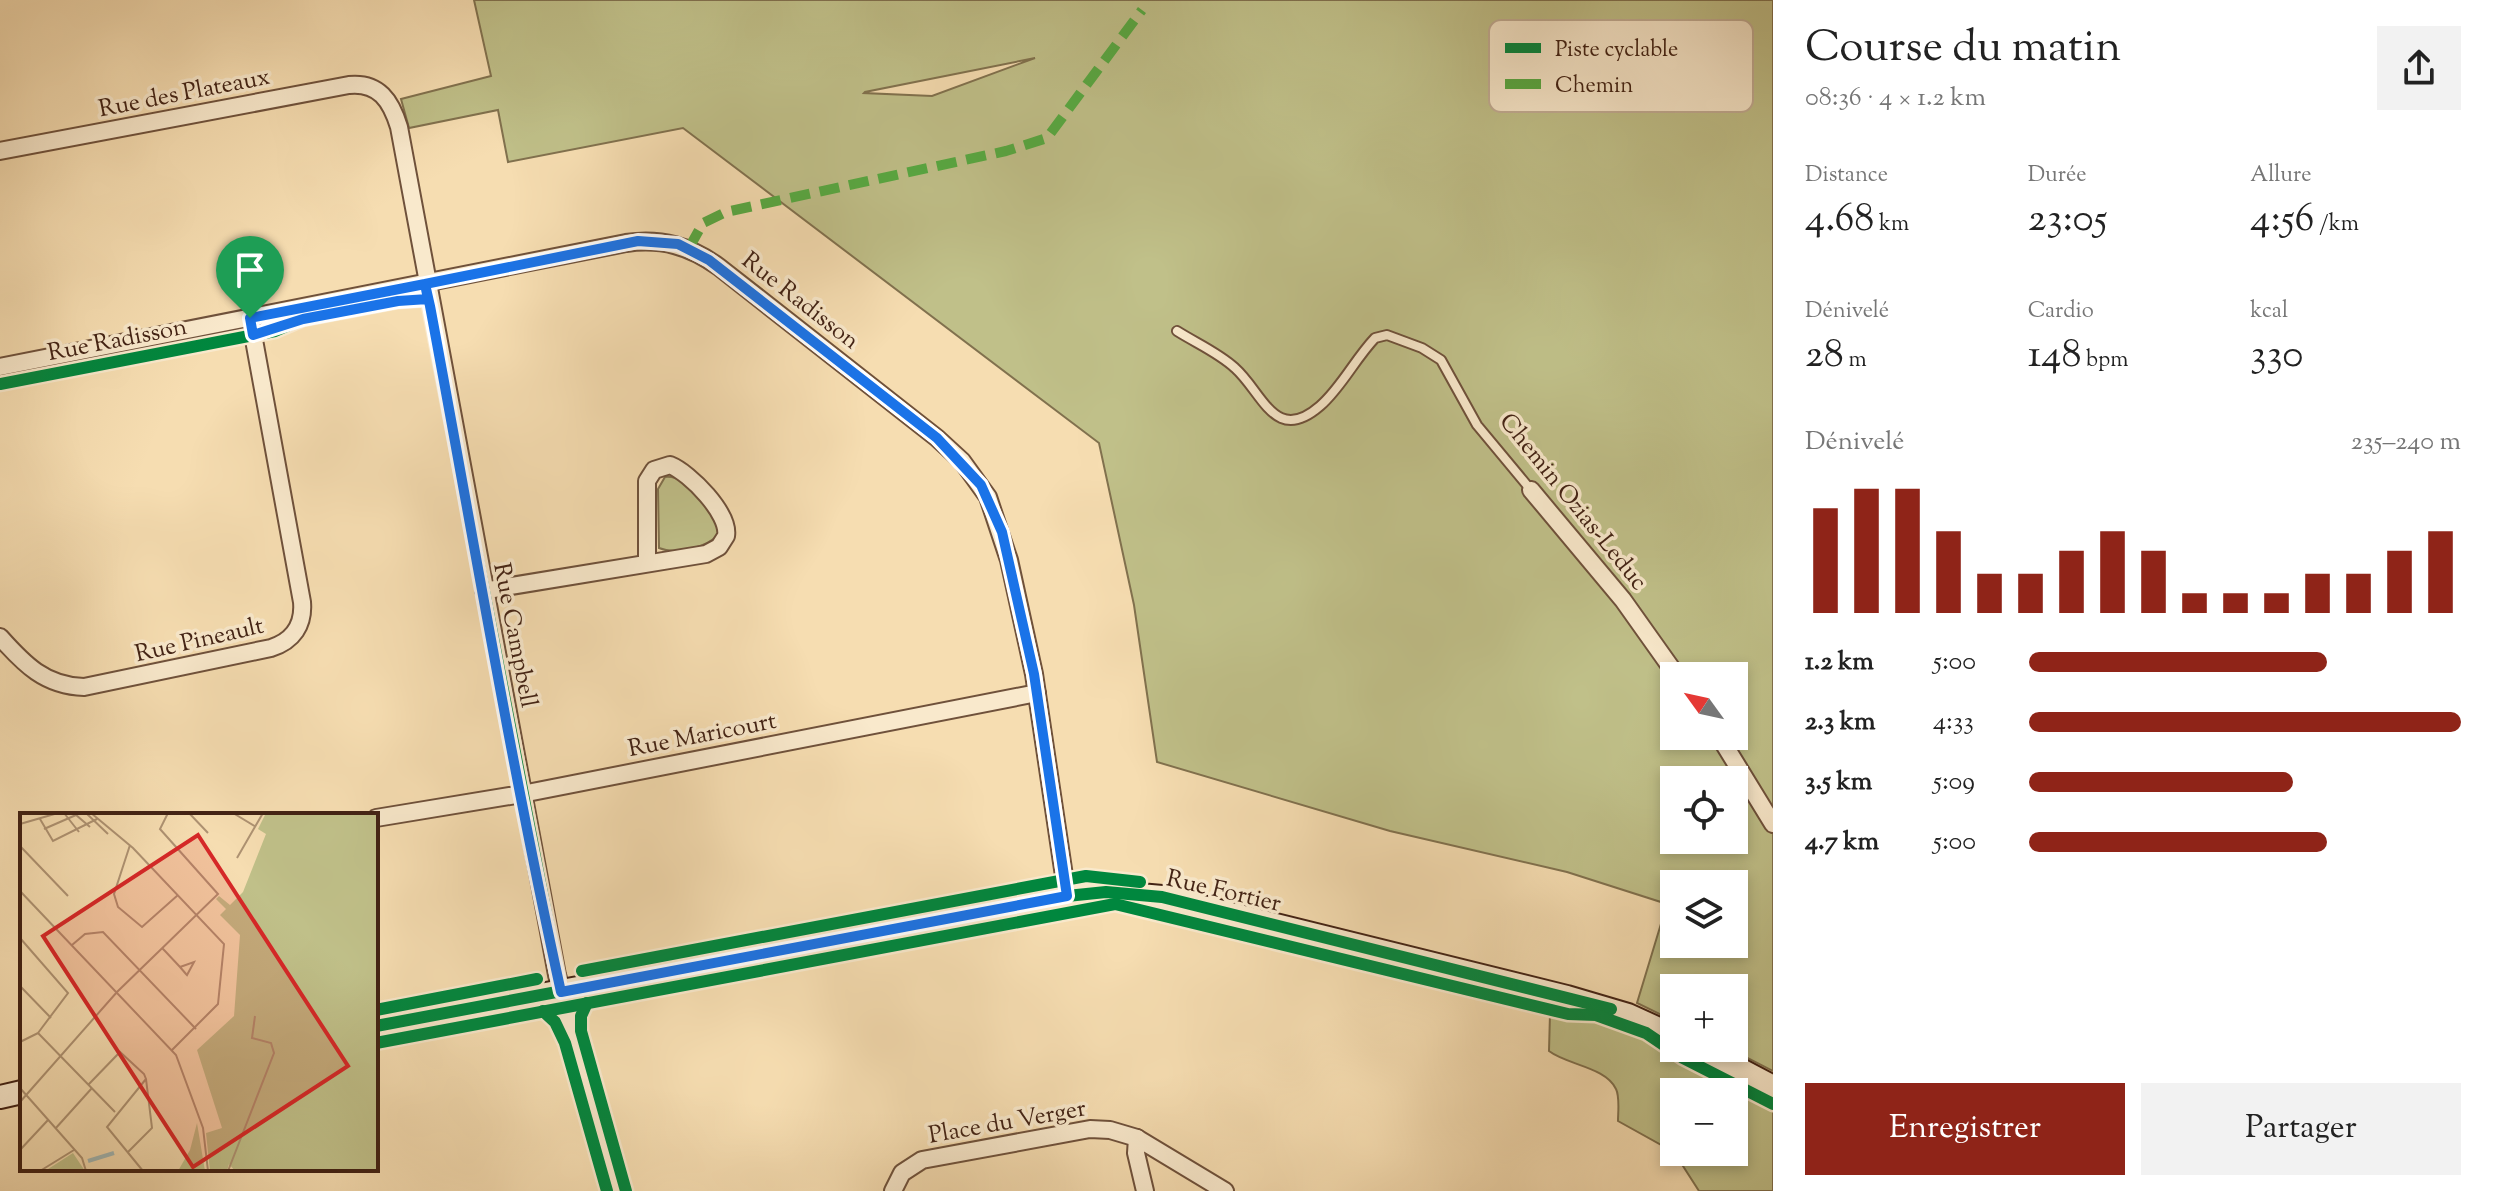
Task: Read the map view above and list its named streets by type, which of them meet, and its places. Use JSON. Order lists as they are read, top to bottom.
{
  "streets": {
    "street": [
      "Rue des Plateaux",
      "Rue Radisson",
      "Chemin Ozias-Leduc",
      "Rue Campbell",
      "Rue Pineault",
      "Rue Maricourt",
      "Rue Fortier",
      "Place du Verger"
    ]
  },
  "crossings": [
    ["Rue des Plateaux", "Rue Campbell"],
    ["Rue Radisson", "Rue Campbell"],
    ["Rue Radisson", "Rue Pineault"],
    ["Rue Radisson", "Rue Maricourt"],
    ["Rue Radisson", "Rue Fortier"],
    ["Rue Campbell", "Rue Maricourt"],
    ["Rue Campbell", "Rue Fortier"]
  ],
  "legend": ["Piste cyclable", "Chemin"],
  "north": "top left",
  "page": {
    "heading": ["Course du matin", "08:36 · 4 × 1.2 km"],
    "stats": [
      ["Distance", "4.68 km"],
      ["Durée", "23:05"],
      ["Allure", "4:56 /km"],
      ["Dénivelé", "28 m"],
      ["Cardio", "148 bpm"],
      ["kcal", "330"]
    ],
    "chart": ["Dénivelé", "235–240 m"],
    "list": [
      {
        "name": "1.2 km",
        "note": "5:00"
      },
      {
        "name": "2.3 km",
        "note": "4:33"
      },
      {
        "name": "3.5 km",
        "note": "5:09"
      },
      {
        "name": "4.7 km",
        "note": "5:00"
      }
    ],
    "map_buttons": ["+", "−"],
    "buttons": ["Enregistrer", "Partager"]
  }
}
